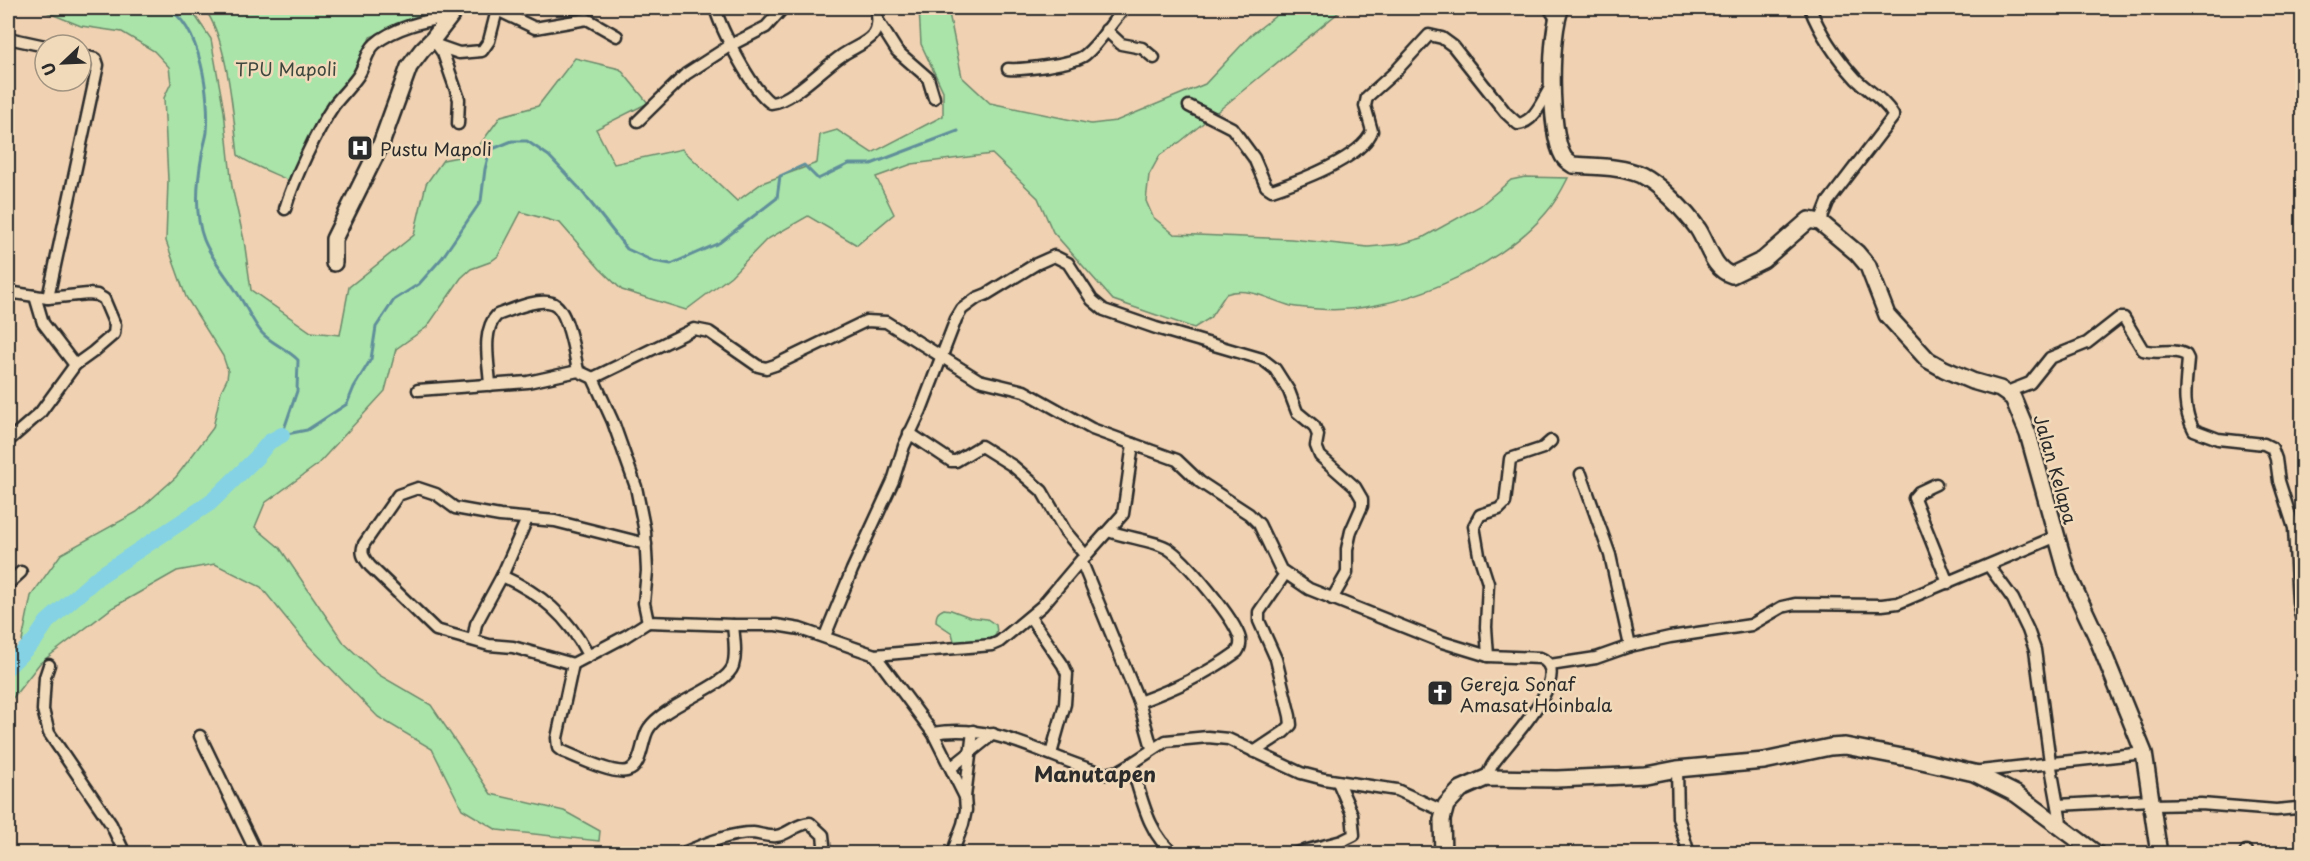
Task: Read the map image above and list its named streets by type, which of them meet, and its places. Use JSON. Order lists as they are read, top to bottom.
{
  "streets": {
    "street": ["Jalan Kelapa"]
  },
  "districts": ["Manutapen"],
  "parks": ["TPU Mapoli"],
  "places": {
    "hospital": ["Pustu Mapoli"],
    "church": ["Gereja Sonaf Amasat Hoinbala"]
  },
  "north": "bottom left"
}
